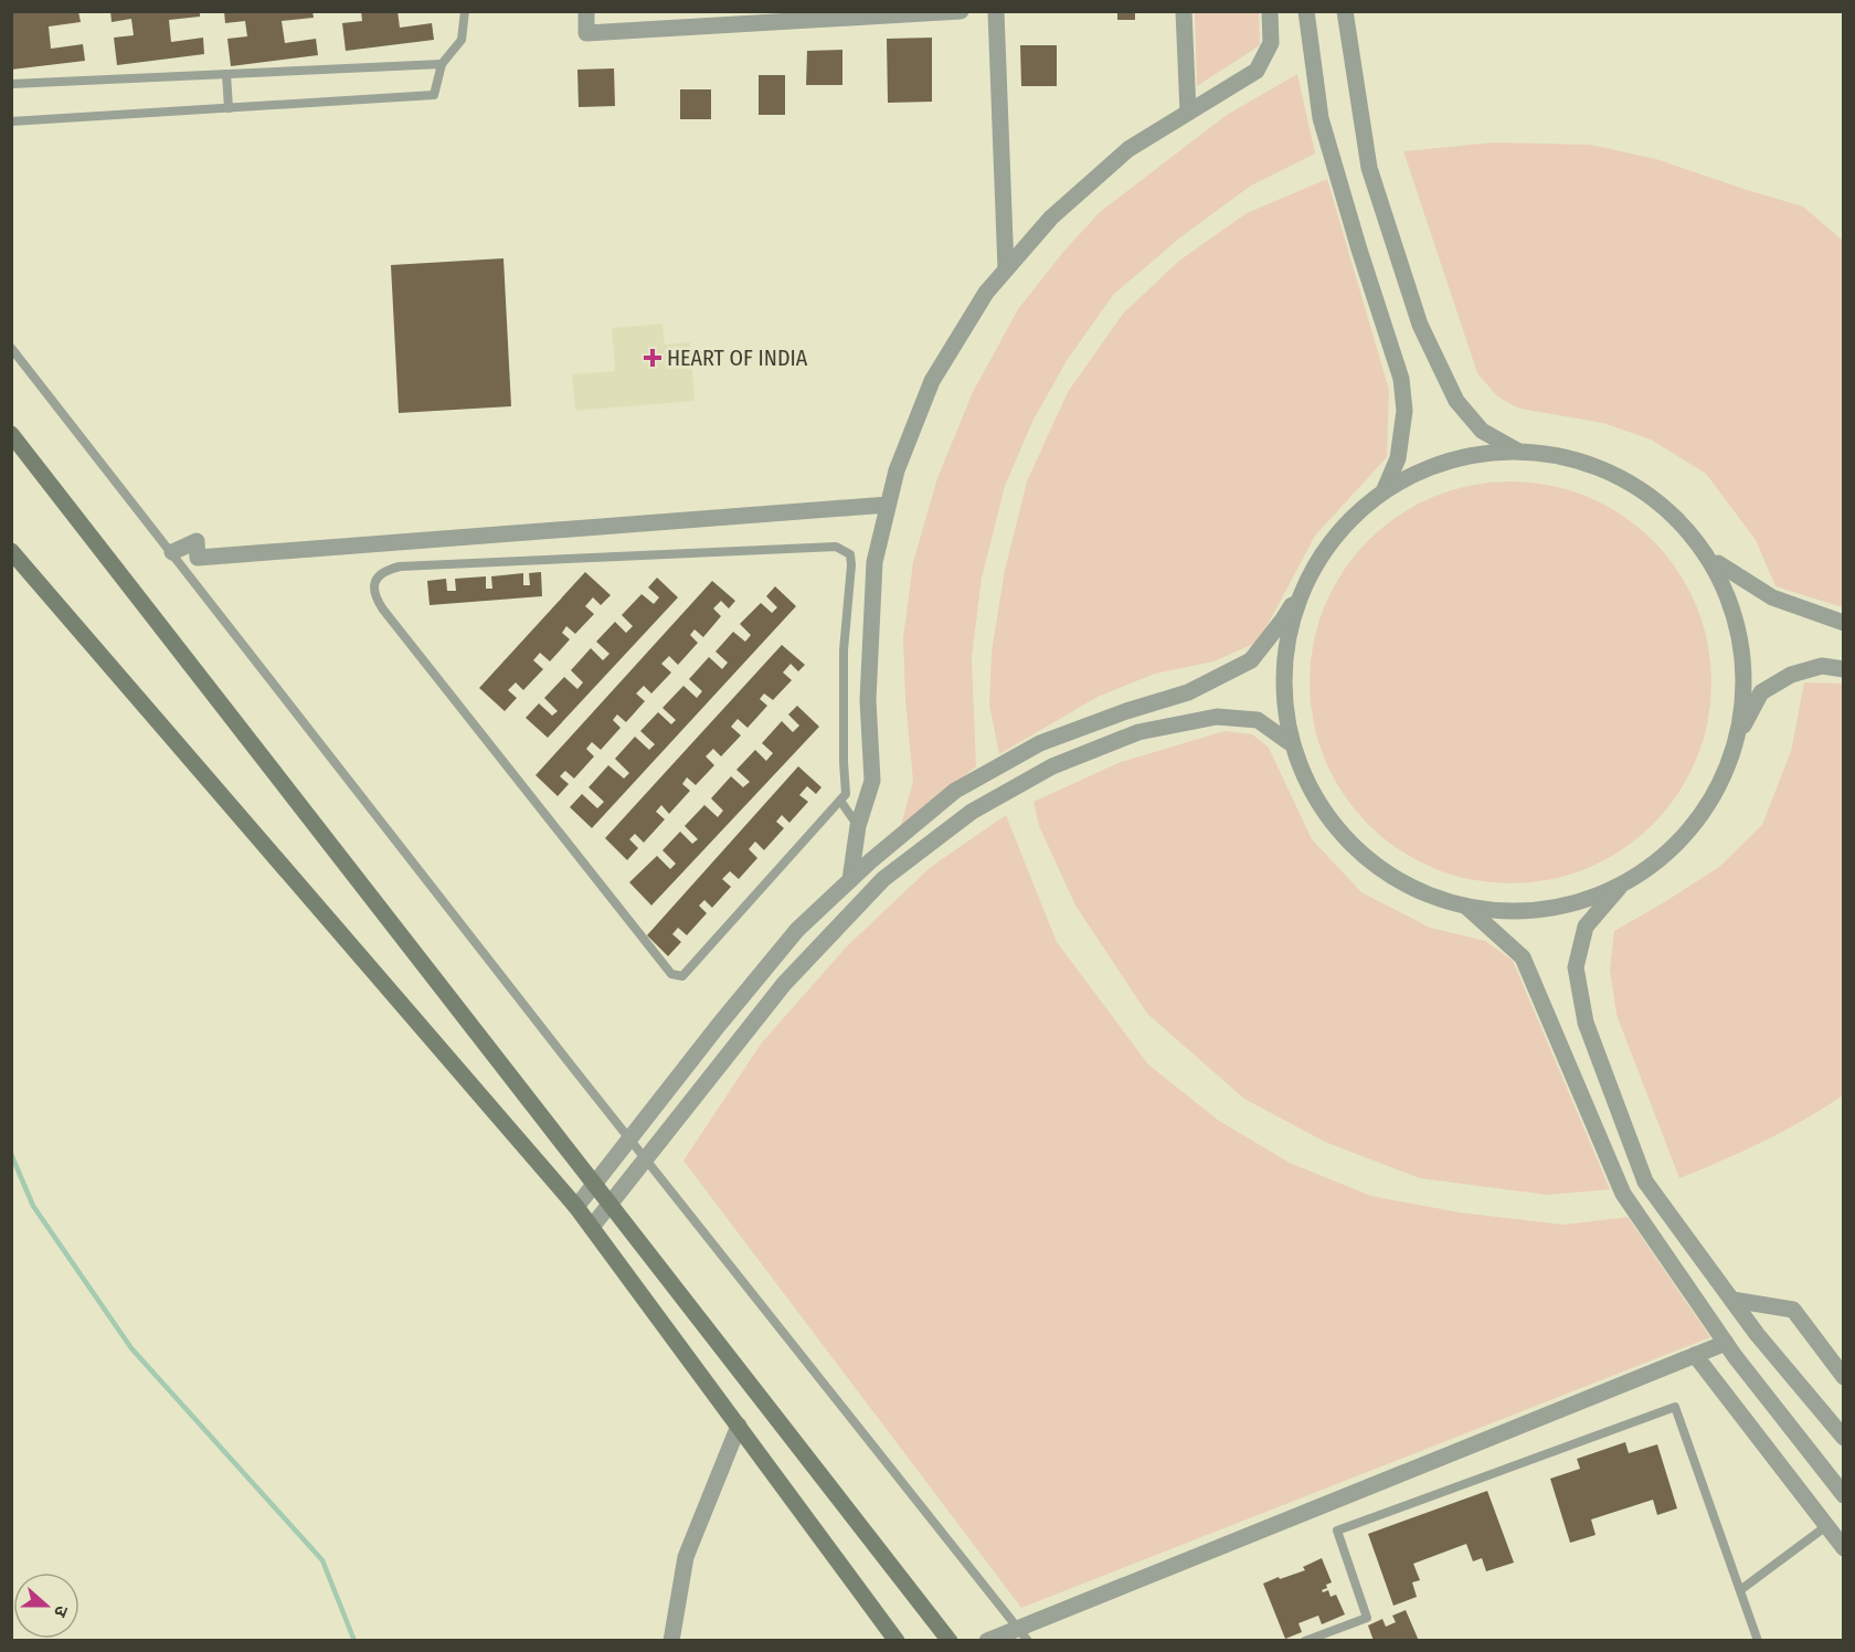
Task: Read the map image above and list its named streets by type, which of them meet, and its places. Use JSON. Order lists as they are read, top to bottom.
{
  "places": {
    "health": ["HEART OF INDIA"]
  },
  "north": "right"
}
